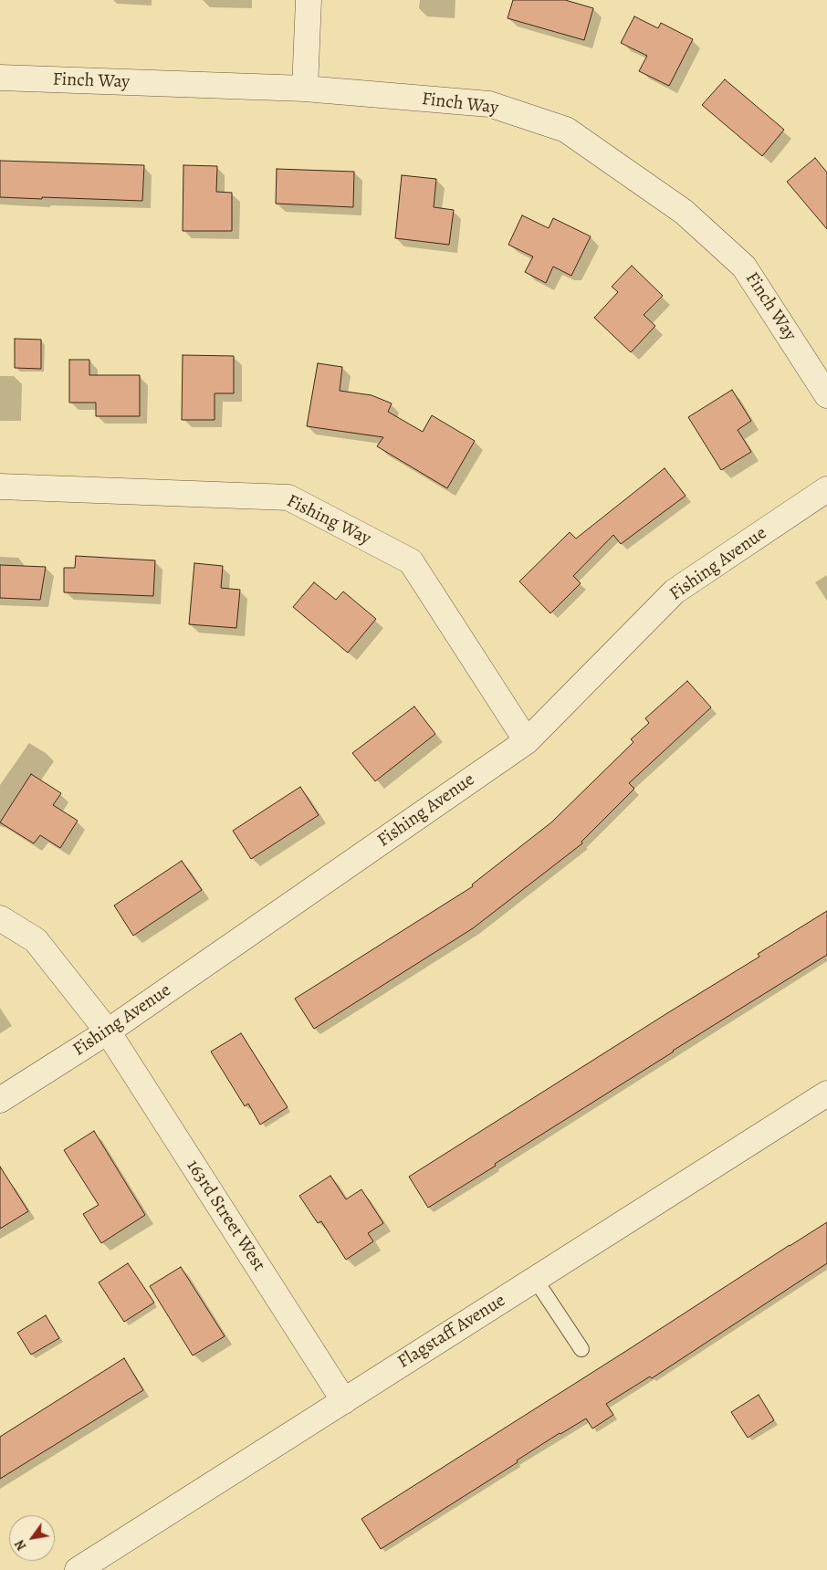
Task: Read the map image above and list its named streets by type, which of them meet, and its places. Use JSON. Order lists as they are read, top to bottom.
{
  "streets": {
    "street": [
      "Finch Way",
      "Fishing Way",
      "Fishing Avenue",
      "163rd Street West",
      "Flagstaff Avenue"
    ]
  },
  "crossings": [
    ["Fishing Way", "Fishing Avenue"],
    ["Fishing Avenue", "163rd Street West"],
    ["163rd Street West", "Flagstaff Avenue"]
  ],
  "north": "bottom left"
}
